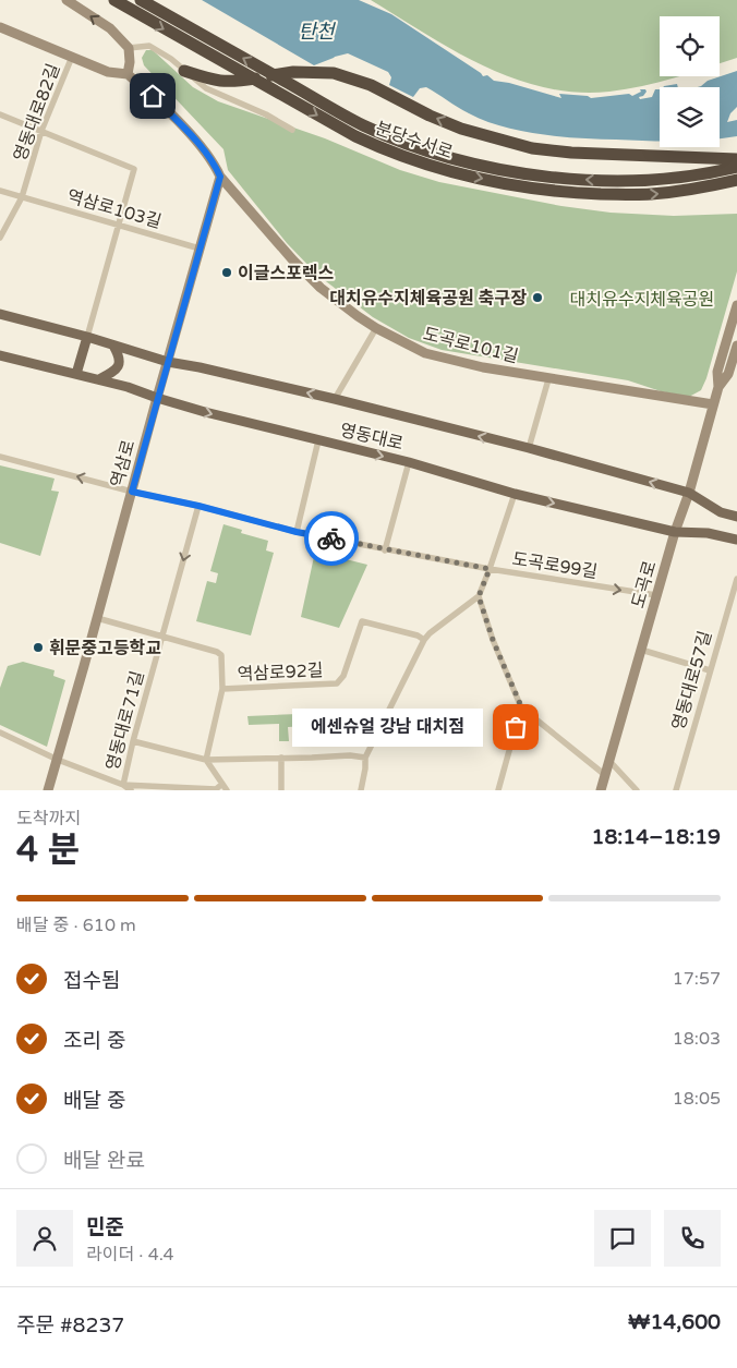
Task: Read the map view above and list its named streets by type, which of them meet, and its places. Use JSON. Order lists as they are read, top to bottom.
{
  "streets": {
    "highway": ["분당수서로"],
    "main road": ["영동대로"],
    "street": [
      "영동대로82길",
      "역삼로103길",
      "도곡로101길",
      "역삼로",
      "도곡로99길",
      "도곡로",
      "역삼로92길",
      "영동대로57길",
      "영동대로71길"
    ]
  },
  "crossings": [
    ["영동대로82길", "역삼로103길"],
    ["역삼로103길", "역삼로"],
    ["도곡로101길", "영동대로"],
    ["도곡로101길", "역삼로"],
    ["도곡로101길", "도곡로"],
    ["영동대로", "역삼로"],
    ["영동대로", "도곡로"],
    ["역삼로", "도곡로99길"],
    ["역삼로", "역삼로92길"],
    ["도곡로99길", "도곡로"],
    ["도곡로99길", "영동대로71길"],
    ["역삼로92길", "영동대로71길"]
  ],
  "one_way": ["영동대로71길"],
  "water": ["탄천"],
  "parks": ["대치유수지체육공원"],
  "places": [
    "이글스포렉스",
    "대치유수지체육공원 축구장",
    "휘문중고등학교",
    "에센슈얼 강남 대치점"
  ],
  "page": {
    "bubble": "에센슈얼 강남 대치점",
    "heading": ["4 분", "도착까지", "18:14–18:19"],
    "panel": [
      "민준",
      "라이더 · 4.4",
      "주문 #8237",
      "₩14,600"
    ],
    "bar": "배달 중 · 610 m",
    "list": [
      ["접수됨", "17:57"],
      ["조리 중", "18:03"],
      ["배달 중", "18:05"],
      "배달 완료"
    ]
  }
}
